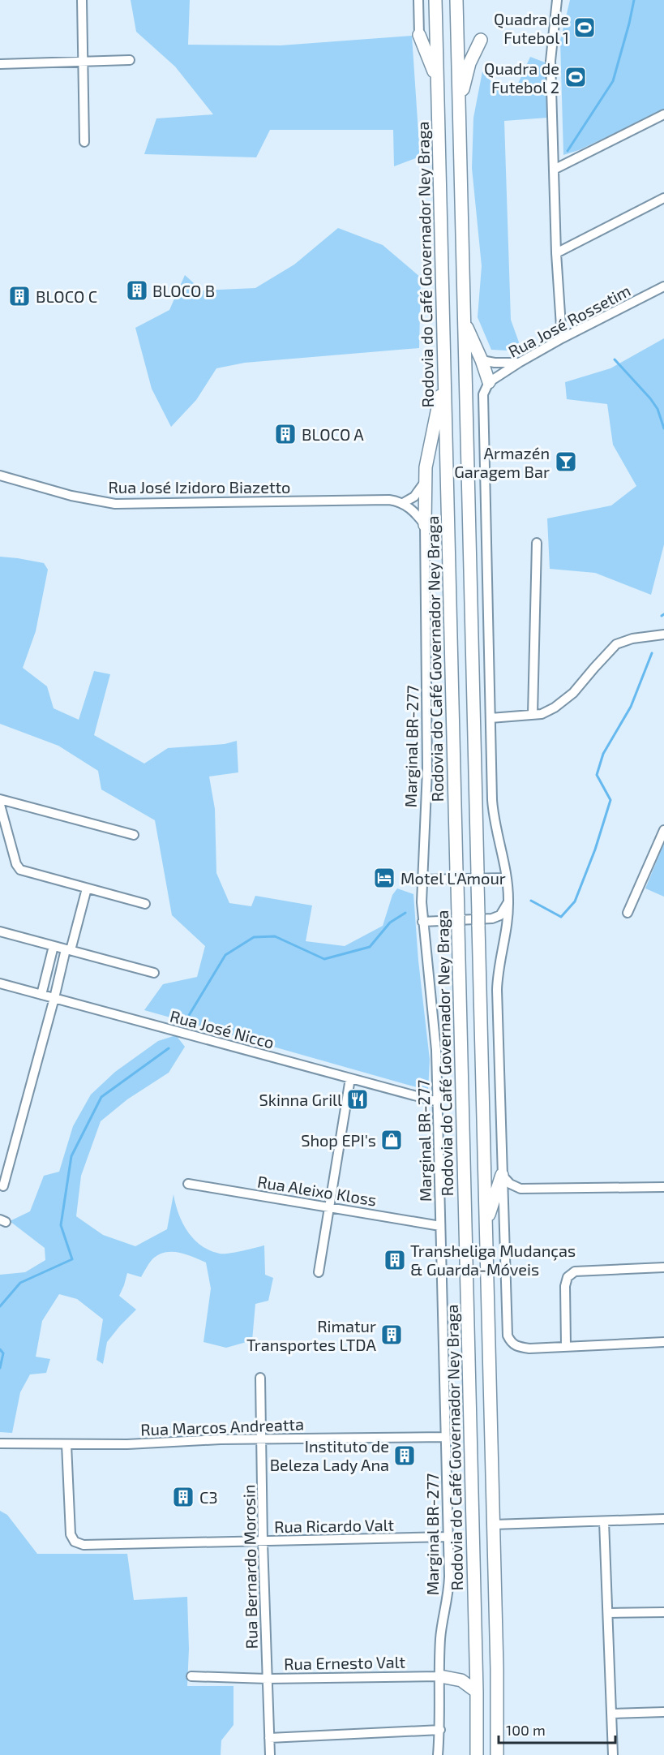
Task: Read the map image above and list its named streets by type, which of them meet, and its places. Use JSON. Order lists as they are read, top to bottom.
{
  "streets": {
    "highway": ["Rodovia do Café Governador Ney Braga"],
    "street": [
      "Rua José Rossetim",
      "Rua José Izidoro Biazetto",
      "Marginal BR-277",
      "Rua José Nicco",
      "Rua Aleixo Kloss",
      "Rua Marcos Andreatta",
      "Rua Ricardo Valt",
      "Rua Bernardo Morosin",
      "Rua Ernesto Valt"
    ]
  },
  "crossings": [
    ["Marginal BR-277", "Rua José Nicco"],
    ["Marginal BR-277", "Rua Aleixo Kloss"],
    ["Marginal BR-277", "Rua Marcos Andreatta"],
    ["Marginal BR-277", "Rua Ricardo Valt"],
    ["Marginal BR-277", "Rua Ernesto Valt"],
    ["Rua Marcos Andreatta", "Rua Ricardo Valt"],
    ["Rua Marcos Andreatta", "Rua Bernardo Morosin"],
    ["Rua Ricardo Valt", "Rua Bernardo Morosin"],
    ["Rua Bernardo Morosin", "Rua Ernesto Valt"]
  ],
  "places": {
    "sports": ["Quadra de Futebol 1", "Quadra de Futebol 2"],
    "building": [
      "BLOCO B",
      "BLOCO C",
      "BLOCO A",
      "Transheliga Mudanças & Guarda-Móveis",
      "Rimatur Transportes LTDA",
      "Instituto de Beleza Lady Ana",
      "C3"
    ],
    "bar": ["Armazén Garagem Bar"],
    "hotel": ["Motel L'Amour"],
    "restaurant": ["Skinna Grill"],
    "shop": ["Shop EPI's"]
  },
  "scale_bar": "100 m"
}
